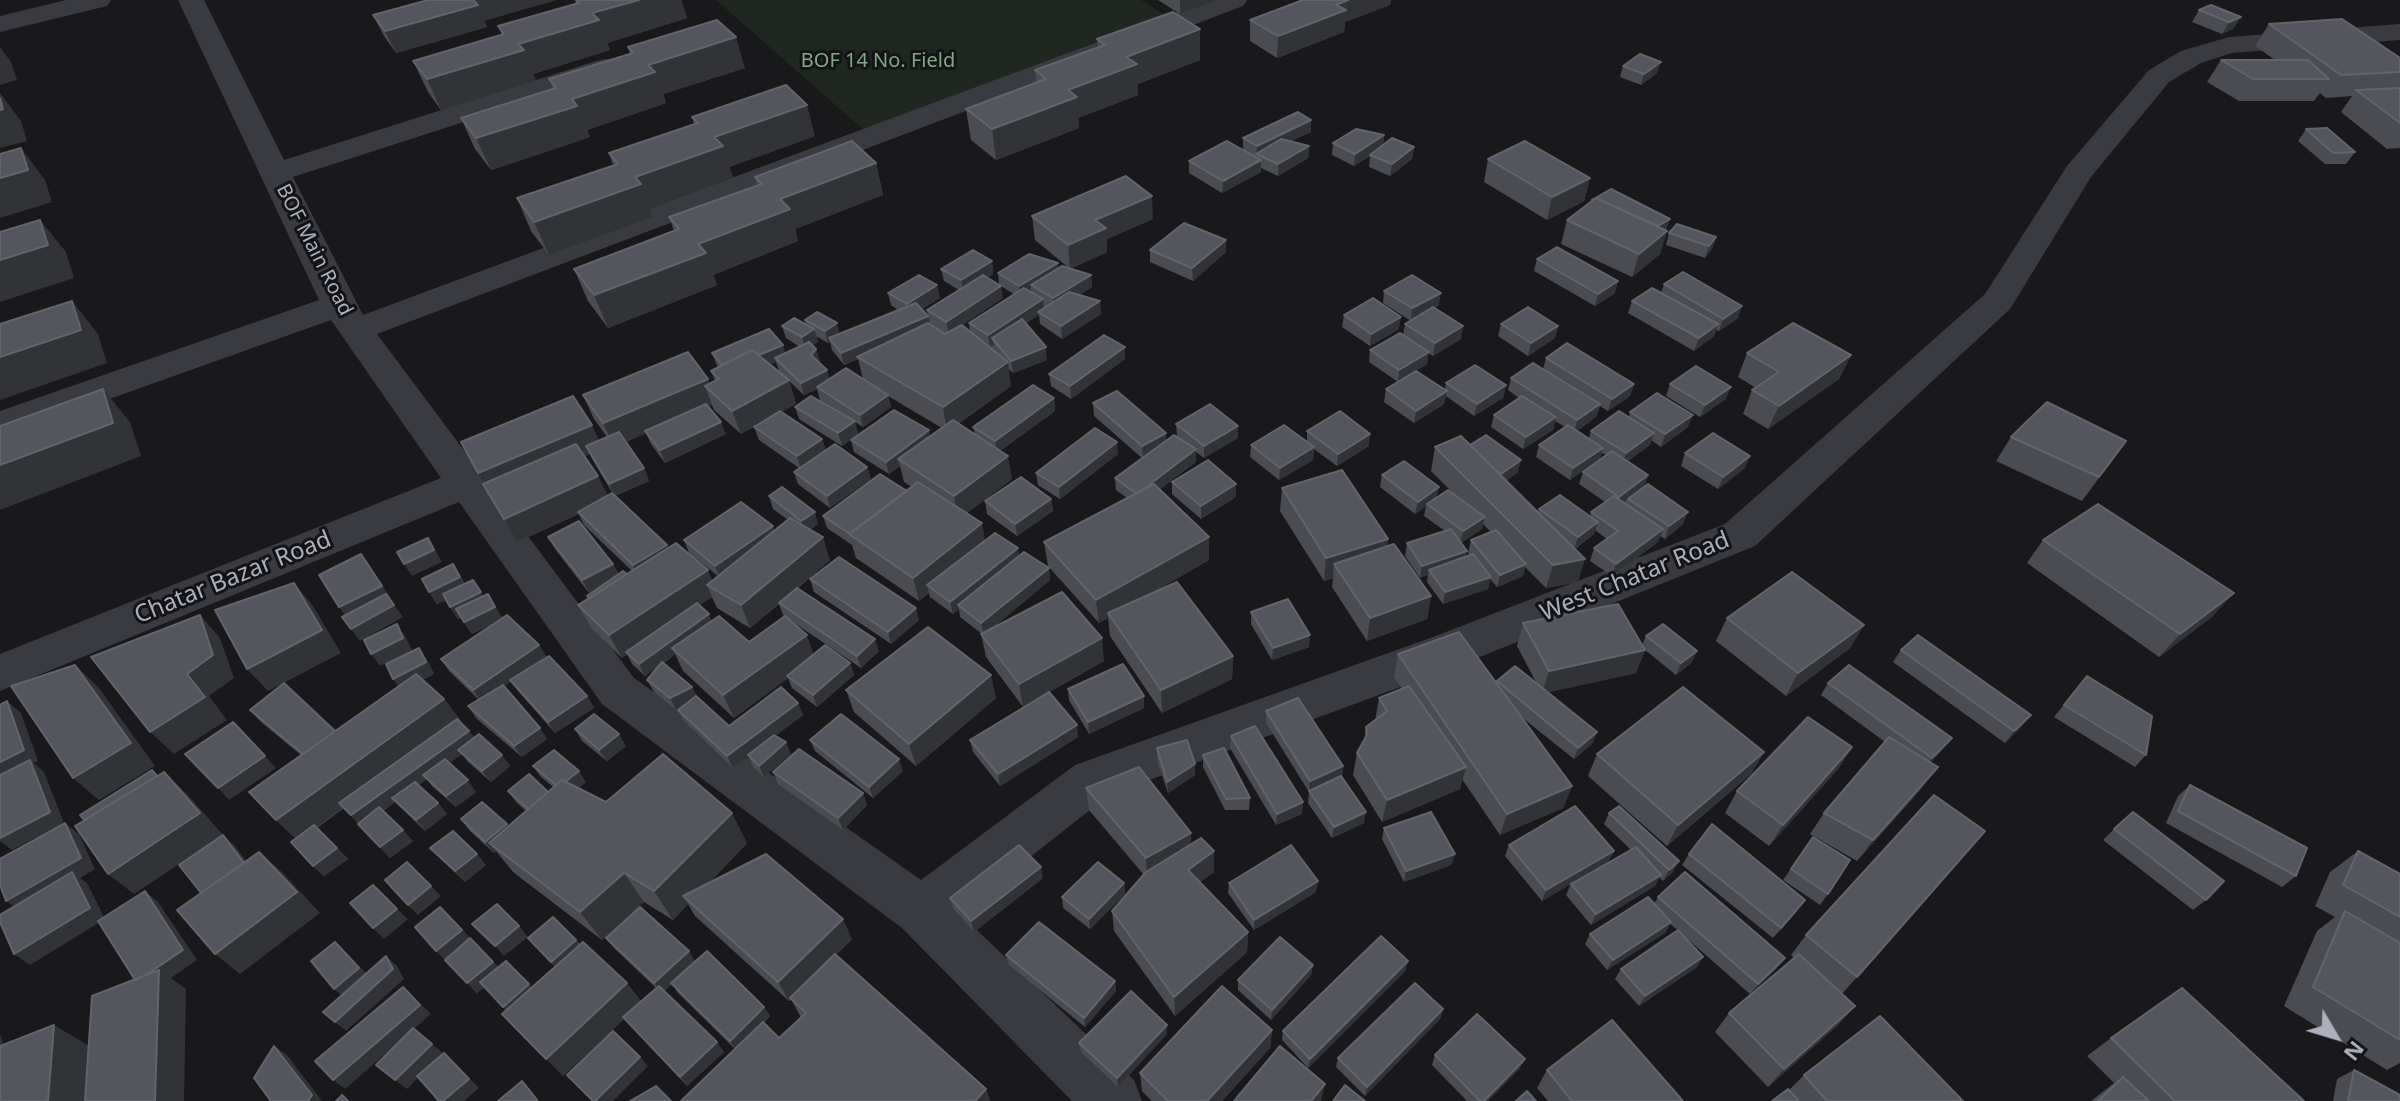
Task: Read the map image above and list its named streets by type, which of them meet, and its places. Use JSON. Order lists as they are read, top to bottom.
{
  "streets": {
    "street": ["BOF Main Road", "West Chatar Road", "Chatar Bazar Road"]
  },
  "crossings": [
    ["BOF Main Road", "West Chatar Road"],
    ["BOF Main Road", "Chatar Bazar Road"]
  ],
  "parks": ["BOF 14 No. Field"],
  "north": "bottom right"
}
